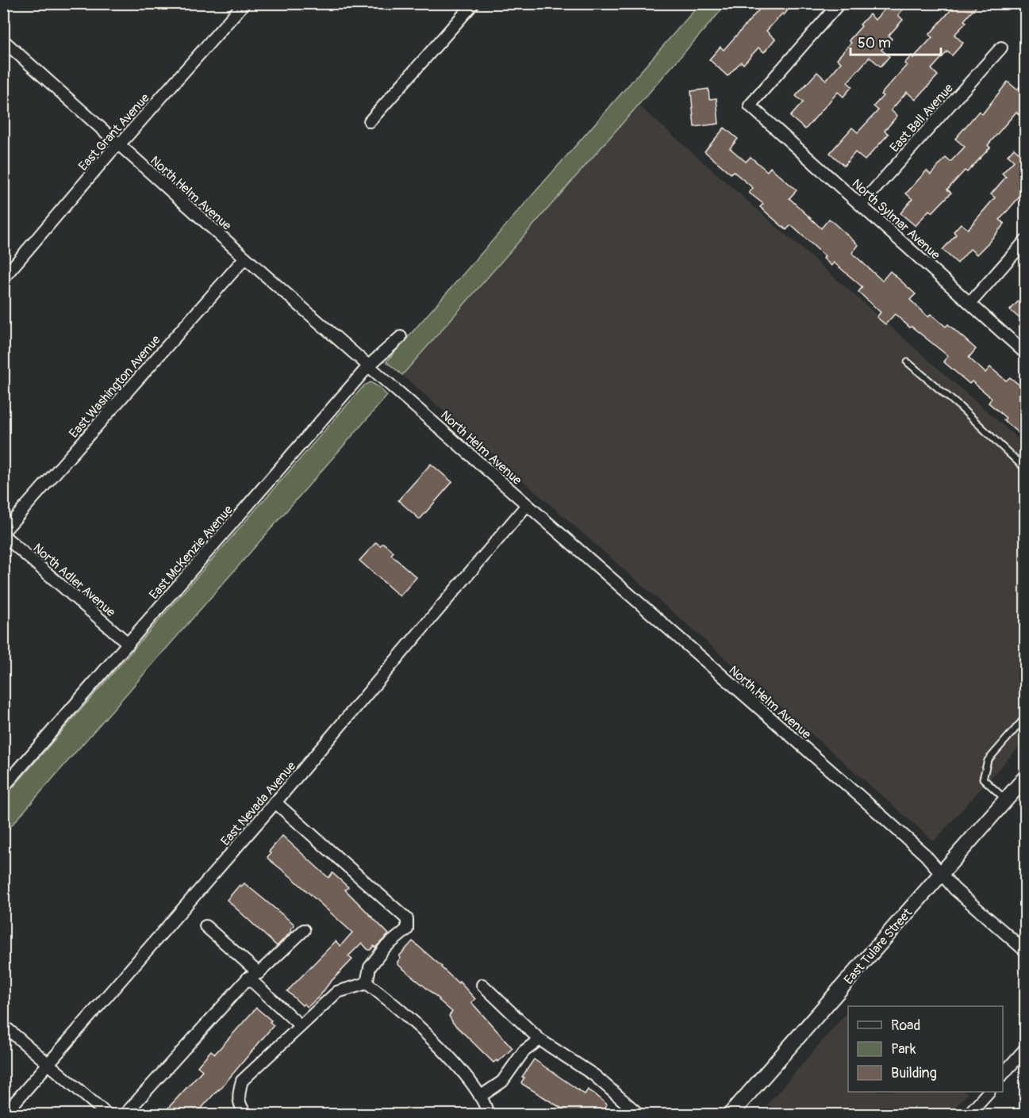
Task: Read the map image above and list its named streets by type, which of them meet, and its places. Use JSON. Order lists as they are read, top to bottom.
{
  "streets": {
    "main road": ["East Tulare Street"],
    "street": [
      "East Ball Avenue",
      "East Grant Avenue",
      "North Helm Avenue",
      "North Sylmar Avenue",
      "East Washington Avenue",
      "East McKenzie Avenue",
      "North Adler Avenue",
      "East Nevada Avenue"
    ]
  },
  "crossings": [
    ["East Ball Avenue", "North Sylmar Avenue"],
    ["East Grant Avenue", "North Helm Avenue"],
    ["North Helm Avenue", "East Washington Avenue"],
    ["North Helm Avenue", "East McKenzie Avenue"],
    ["North Helm Avenue", "East Nevada Avenue"],
    ["North Helm Avenue", "East Tulare Street"],
    ["East Washington Avenue", "North Adler Avenue"],
    ["East McKenzie Avenue", "North Adler Avenue"]
  ],
  "legend": ["Road", "Park", "Building"],
  "scale_bar": "50 m"
}
